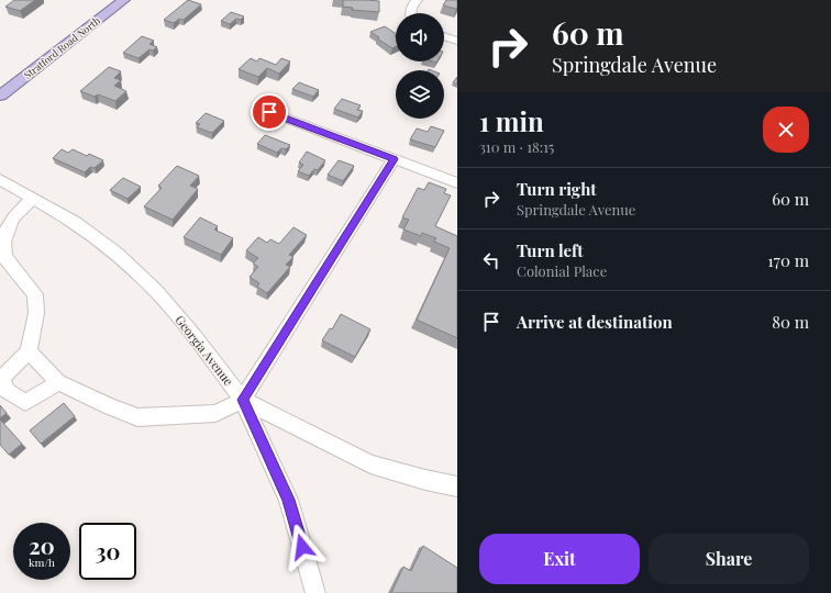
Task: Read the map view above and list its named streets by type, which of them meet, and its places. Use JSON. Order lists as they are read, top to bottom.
{
  "streets": {
    "main road": ["Stratford Road North"],
    "street": ["Georgia Avenue"]
  },
  "page": {
    "turn": ["60 m", "Springdale Avenue"],
    "heading": ["1 min", "310 m · 18:15"],
    "list": [
      {
        "name": "Turn right",
        "note": "Springdale Avenue",
        "value": "60 m"
      },
      {
        "name": "Turn left",
        "note": "Colonial Place",
        "value": "170 m"
      },
      {
        "name": "Arrive at destination",
        "value": "80 m"
      }
    ],
    "speed": "20 km/h",
    "limit": "30",
    "buttons": ["Exit", "Share"]
  }
}
